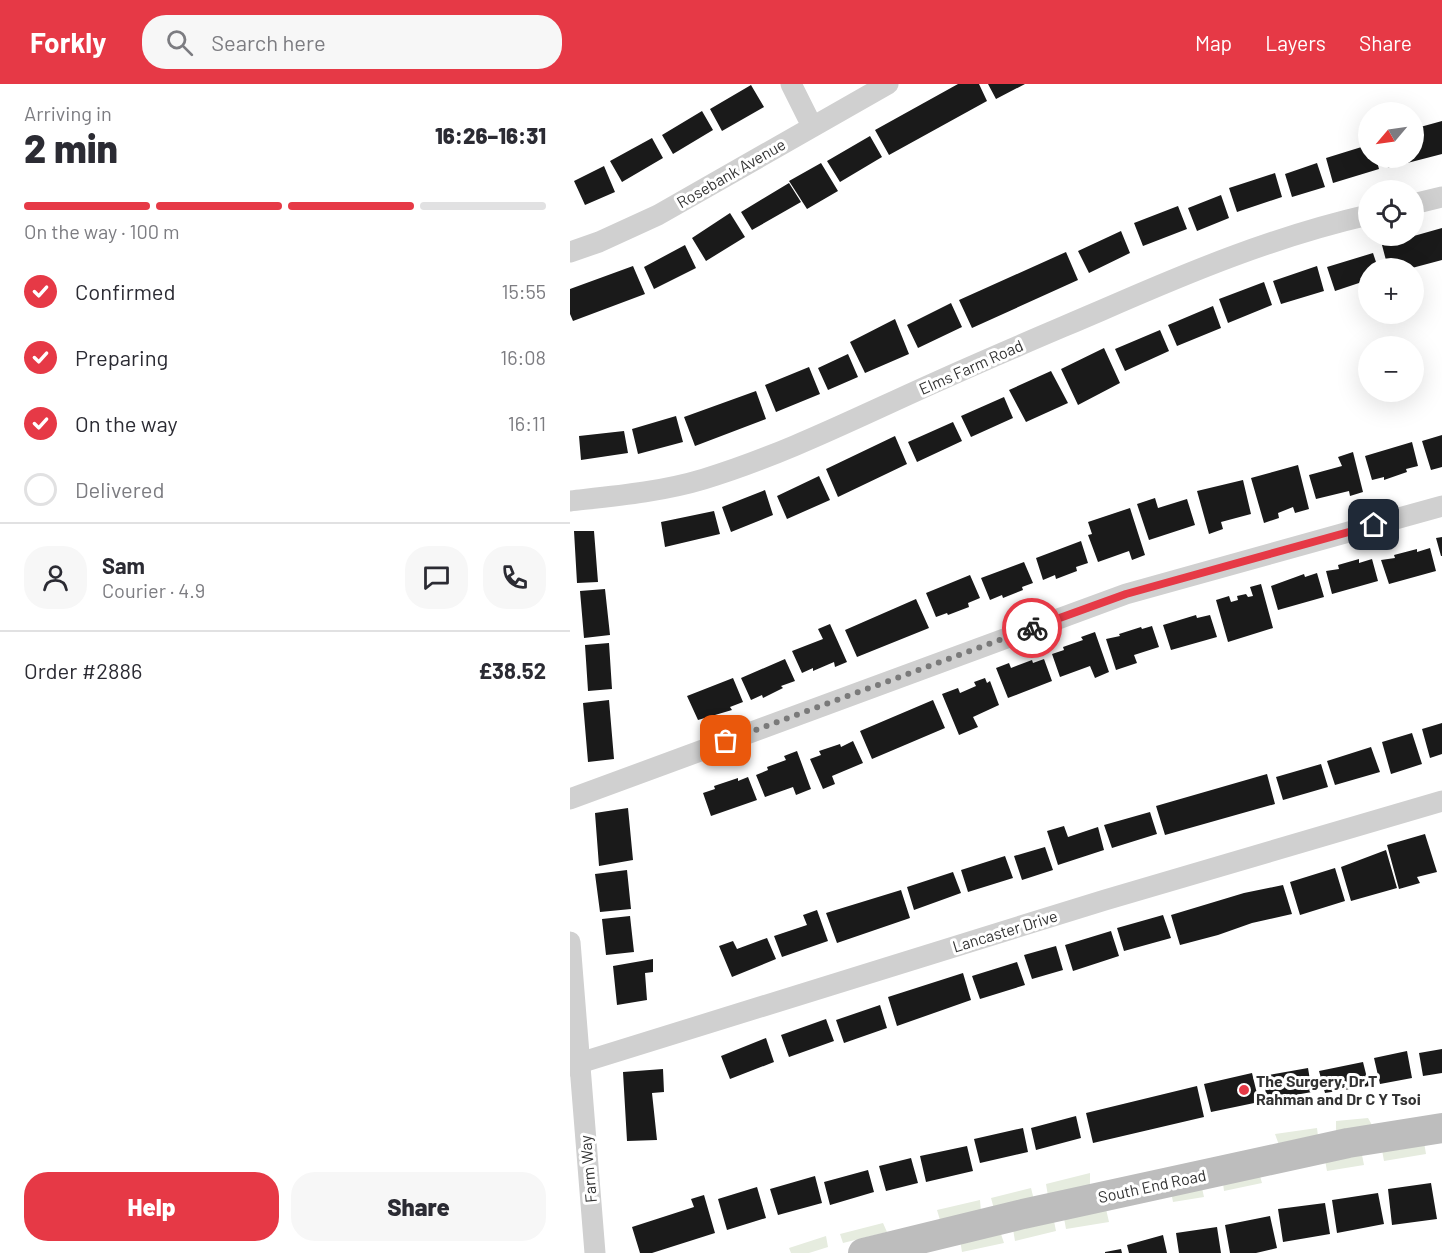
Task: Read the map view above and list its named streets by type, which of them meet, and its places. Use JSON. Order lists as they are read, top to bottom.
{
  "streets": {
    "street": [
      "Rosebank Avenue",
      "Elms Farm Road",
      "Lancaster Drive",
      "Farm Way",
      "South End Road"
    ]
  },
  "crossings": [
    ["Lancaster Drive", "Farm Way"]
  ],
  "places": ["The Surgery, Dr T Rahman and Dr C Y Tsoi"],
  "north": "bottom left",
  "page": {
    "header": "Forkly",
    "search": "Search here",
    "nav": ["Map", "Layers", "Share"],
    "heading": ["2 min", "Arriving in", "16:26–16:31"],
    "panel": [
      "Sam",
      "Courier · 4.9",
      "Order #2886",
      "£38.52"
    ],
    "map_buttons": ["+", "−"],
    "bar": "On the way · 100 m",
    "list": [
      ["Confirmed", "15:55"],
      ["Preparing", "16:08"],
      ["On the way", "16:11"],
      "Delivered"
    ],
    "buttons": ["Help", "Share"]
  }
}
